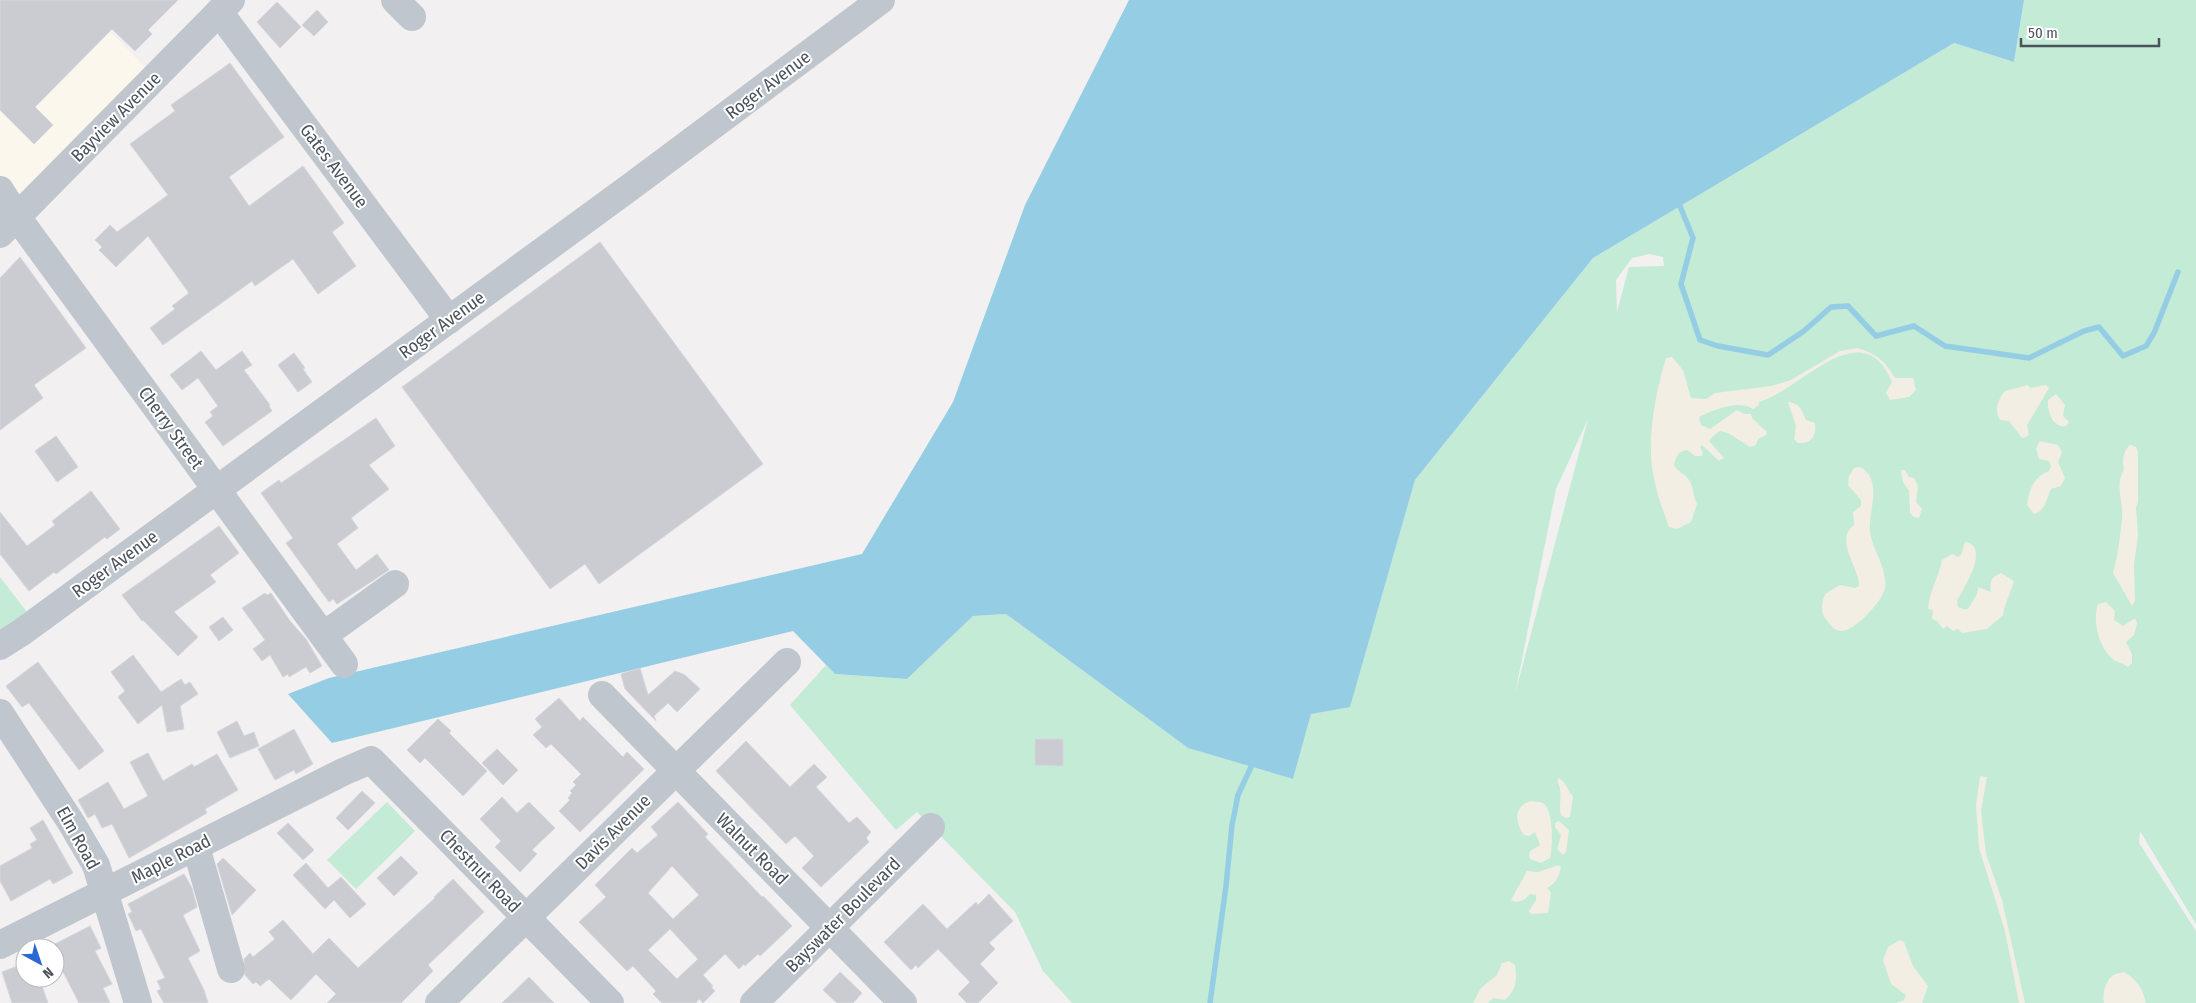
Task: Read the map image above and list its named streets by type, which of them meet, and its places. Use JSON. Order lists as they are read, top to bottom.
{
  "streets": {
    "street": [
      "Roger Avenue",
      "Bayview Avenue",
      "Gates Avenue",
      "Cherry Street",
      "Davis Avenue",
      "Elm Road",
      "Walnut Road",
      "Maple Road",
      "Chestnut Road",
      "Bayswater Boulevard"
    ]
  },
  "crossings": [
    ["Roger Avenue", "Gates Avenue"],
    ["Roger Avenue", "Cherry Street"],
    ["Bayview Avenue", "Gates Avenue"],
    ["Bayview Avenue", "Cherry Street"],
    ["Davis Avenue", "Walnut Road"],
    ["Davis Avenue", "Chestnut Road"],
    ["Elm Road", "Maple Road"],
    ["Walnut Road", "Bayswater Boulevard"],
    ["Maple Road", "Chestnut Road"]
  ],
  "scale_bar": "50 m",
  "north": "bottom right"
}
